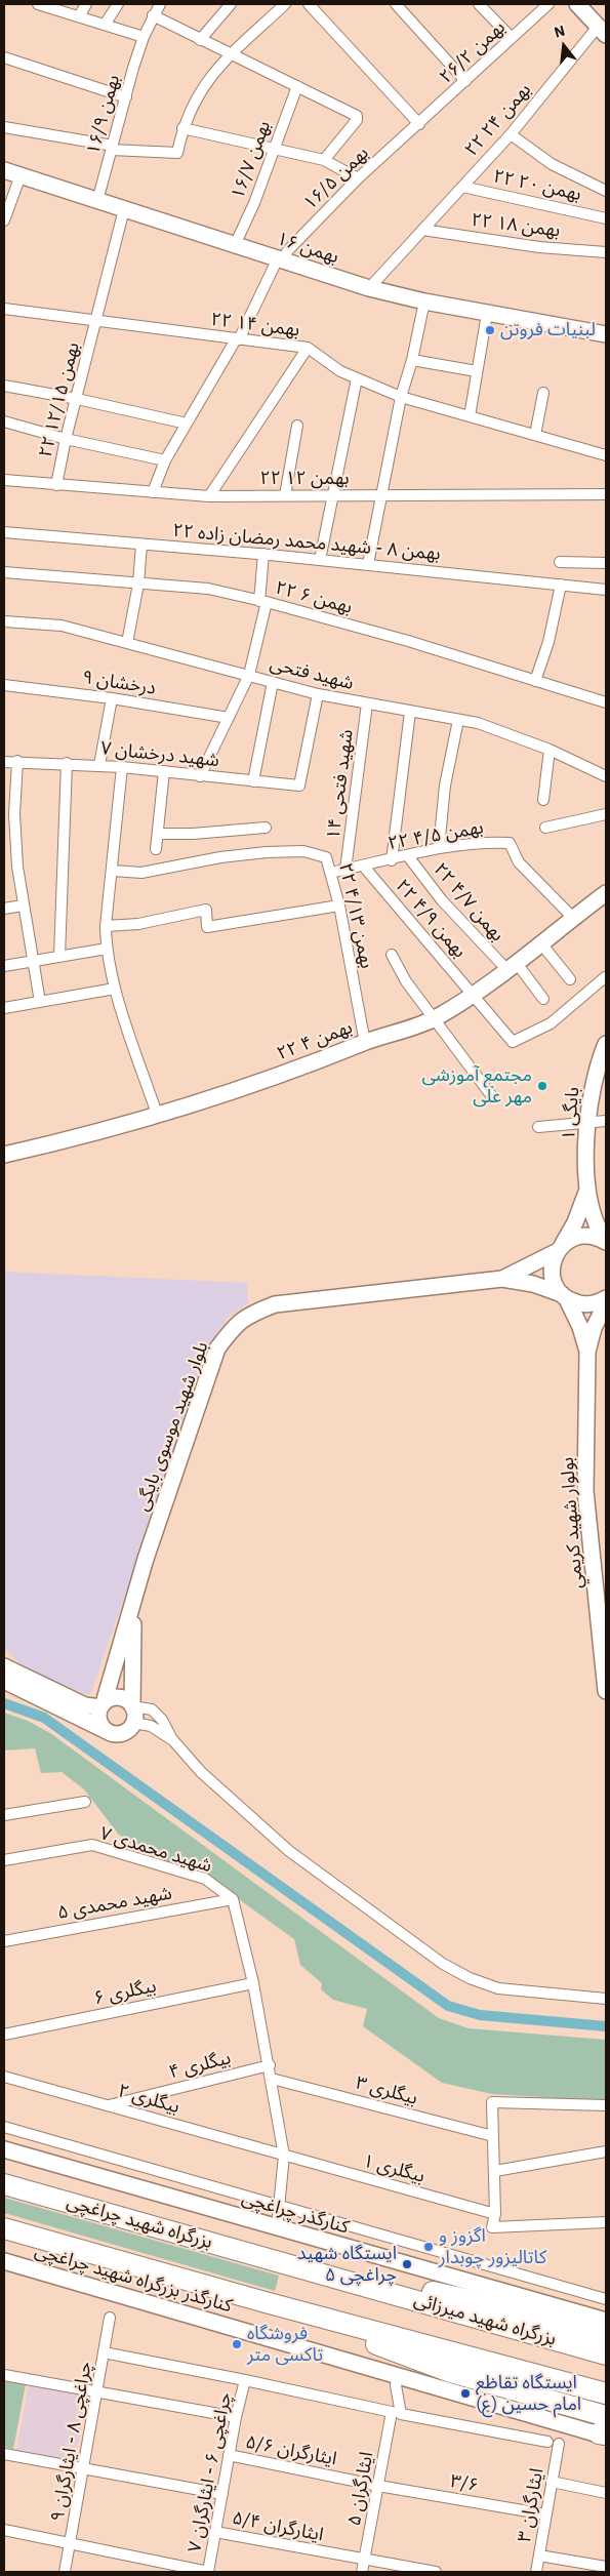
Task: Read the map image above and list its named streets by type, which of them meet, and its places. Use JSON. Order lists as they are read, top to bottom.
{
  "streets": {
    "highway": ["بزرگراه شهید چراغچی", "بزرگراه شهید میرزائی"],
    "street": [
      "بهمن ۲۶/۲",
      "بهمن ۱۶/۹",
      "۲۲ بهمن ۲۴",
      "بهمن ۱۶/۷",
      "بهمن ۱۶/۵",
      "۲۲ بهمن ۲۰",
      "۲۲ بهمن ۱۸",
      "بهمن ۱۶",
      "۲۲ بهمن ۱۴",
      "۲۲ بهمن ۱۲/۱۵",
      "۲۲ بهمن ۱۲",
      "۲۲ بهمن ۸ - شهید محمد رمضان زاده",
      "۲۲ بهمن ۶",
      "شهید فتحی",
      "درخشان ۹",
      "شهید درخشان ۷",
      "شهید فتحی ۱۴",
      "۲۲ بهمن ۴/۵",
      "۲۲ بهمن ۴/۷",
      "۲۲ بهمن ۴/۱۳",
      "۲۲ بهمن ۴/۹",
      "۲۲ بهمن ۴",
      "بایگی ۱",
      "بلوار شهید موسوی بایگی",
      "بولوار شهيد كريمي",
      "شهید محمدی ۷",
      "شهید محمدی ۵",
      "بیگلری ۶",
      "بیگلری ۴",
      "بیگلری ۳",
      "بیگلری ۲",
      "بیگلری ۱",
      "کنارگذر چراغچی",
      "کنارگذر بزرگراه شهید چراغچی",
      "چراغچی ۸ - ایثارگران ۹",
      "ایثارگران ۵/۶",
      "چراغچی ۶ - ایثارگران ۷",
      "۳/۶",
      "ایثارگران ۵",
      "ایثارگران ۳",
      "ایثارگران ۵/۴"
    ]
  },
  "crossings": [
    ["بهمن ۲۶/۲", "بهمن ۱۶/۵"],
    ["بهمن ۱۶/۹", "بهمن ۱۶"],
    ["۲۲ بهمن ۲۴", "۲۲ بهمن ۲۰"],
    ["۲۲ بهمن ۲۴", "۲۲ بهمن ۱۸"],
    ["۲۲ بهمن ۲۴", "بهمن ۱۶"],
    ["بهمن ۱۶/۷", "بهمن ۱۶"],
    ["بهمن ۱۶/۵", "بهمن ۱۶"],
    ["بهمن ۱۶/۵", "۲۲ بهمن ۱۴"],
    ["بهمن ۱۶/۵", "۲۲ بهمن ۱۲"],
    ["بهمن ۱۶", "۲۲ بهمن ۱۲/۱۵"],
    ["۲۲ بهمن ۱۴", "۲۲ بهمن ۱۲/۱۵"],
    ["۲۲ بهمن ۱۲/۱۵", "۲۲ بهمن ۱۲"],
    ["شهید فتحی", "شهید درخشان ۷"],
    ["شهید فتحی", "شهید فتحی ۱۴"],
    ["شهید فتحی ۱۴", "۲۲ بهمن ۴/۵"],
    ["۲۲ بهمن ۴/۵", "۲۲ بهمن ۴/۷"],
    ["۲۲ بهمن ۴/۵", "۲۲ بهمن ۴/۱۳"],
    ["۲۲ بهمن ۴/۵", "۲۲ بهمن ۴/۹"],
    ["۲۲ بهمن ۴/۵", "۲۲ بهمن ۴"],
    ["۲۲ بهمن ۴/۷", "۲۲ بهمن ۴"],
    ["۲۲ بهمن ۴/۱۳", "۲۲ بهمن ۴"],
    ["۲۲ بهمن ۴/۹", "۲۲ بهمن ۴"],
    ["بلوار شهید موسوی بایگی", "بولوار شهيد كريمي"],
    ["شهید محمدی ۷", "شهید محمدی ۵"],
    ["بیگلری ۴", "بیگلری ۲"],
    ["بیگلری ۲", "بیگلری ۱"],
    ["بزرگراه شهید چراغچی", "بزرگراه شهید میرزائی"],
    ["کنارگذر بزرگراه شهید چراغچی", "ایثارگران ۵"],
    ["ایثارگران ۵/۶", "چراغچی ۶ - ایثارگران ۷"],
    ["ایثارگران ۵/۶", "۳/۶"],
    ["ایثارگران ۵/۶", "ایثارگران ۵"],
    ["چراغچی ۶ - ایثارگران ۷", "ایثارگران ۵/۴"],
    ["۳/۶", "ایثارگران ۵"],
    ["۳/۶", "ایثارگران ۳"],
    ["ایثارگران ۵", "ایثارگران ۵/۴"]
  ],
  "places": [
    "لبنیات فروتن",
    "مجتمع آموزشی مهر علی",
    "اگزوز و کاتالیزور چوبدار",
    "ایستگاه شهید چراغچی ۵",
    "فروشگاه تاکسی متر",
    "ایستگاه تقاظع امام حسین (ع)"
  ],
  "north": "top"
}
